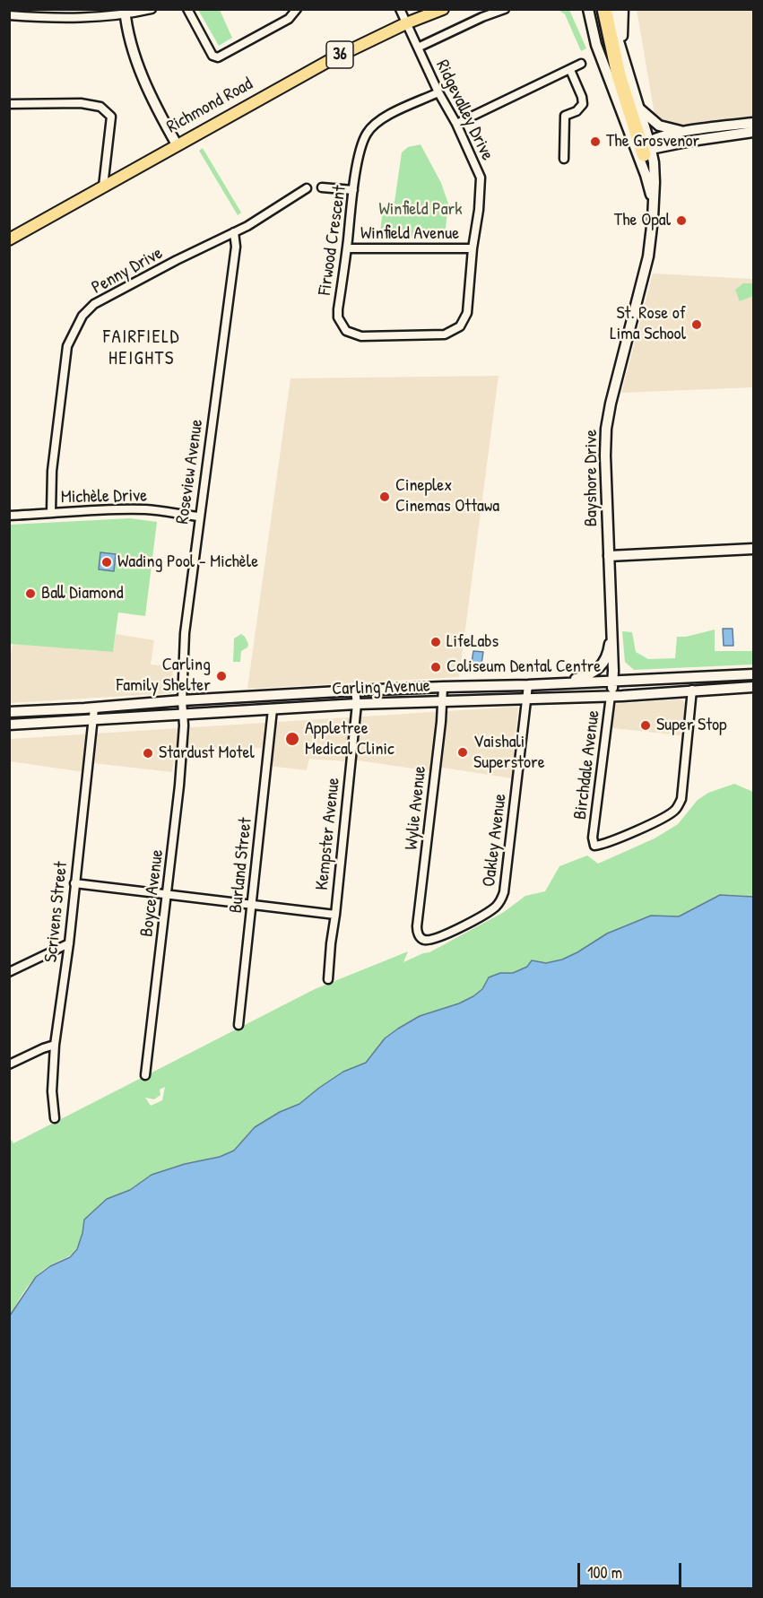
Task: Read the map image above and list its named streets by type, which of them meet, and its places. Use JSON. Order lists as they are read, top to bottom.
{
  "streets": {
    "main road": [
      "36",
      "Richmond Road",
      "Bayshore Drive",
      "Carling Avenue"
    ],
    "street": [
      "Ridgevalley Drive",
      "Winfield Avenue",
      "Firwood Crescent",
      "Penny Drive",
      "Roseview Avenue",
      "Michèle Drive",
      "Birchdale Avenue",
      "Wylie Avenue",
      "Kempster Avenue",
      "Oakley Avenue",
      "Burland Street",
      "Boyce Avenue",
      "Scrivens Street"
    ]
  },
  "crossings": [
    ["Richmond Road", "Ridgevalley Drive"],
    ["Ridgevalley Drive", "Winfield Avenue"],
    ["Ridgevalley Drive", "Firwood Crescent"],
    ["Winfield Avenue", "Firwood Crescent"],
    ["Penny Drive", "Roseview Avenue"],
    ["Penny Drive", "Michèle Drive"],
    ["Roseview Avenue", "Michèle Drive"],
    ["Roseview Avenue", "Carling Avenue"],
    ["Roseview Avenue", "Boyce Avenue"],
    ["Bayshore Drive", "Carling Avenue"],
    ["Bayshore Drive", "Birchdale Avenue"],
    ["Carling Avenue", "Birchdale Avenue"],
    ["Carling Avenue", "Wylie Avenue"],
    ["Carling Avenue", "Kempster Avenue"],
    ["Carling Avenue", "Oakley Avenue"],
    ["Carling Avenue", "Burland Street"],
    ["Carling Avenue", "Boyce Avenue"],
    ["Carling Avenue", "Scrivens Street"],
    ["Wylie Avenue", "Oakley Avenue"]
  ],
  "districts": ["FAIRFIELD HEIGHTS"],
  "parks": ["Winfield Park"],
  "places": [
    "The Grosvenor",
    "The Opal",
    "St. Rose of Lima School",
    "Cineplex Cinemas Ottawa",
    "Wading Pool - Michèle",
    "Ball Diamond",
    "LifeLabs",
    "Coliseum Dental Centre",
    "Carling Family Shelter",
    "Super Stop",
    "Appletree Medical Clinic",
    "Vaishali Superstore",
    "Stardust Motel"
  ],
  "scale_bar": "100 m"
}
